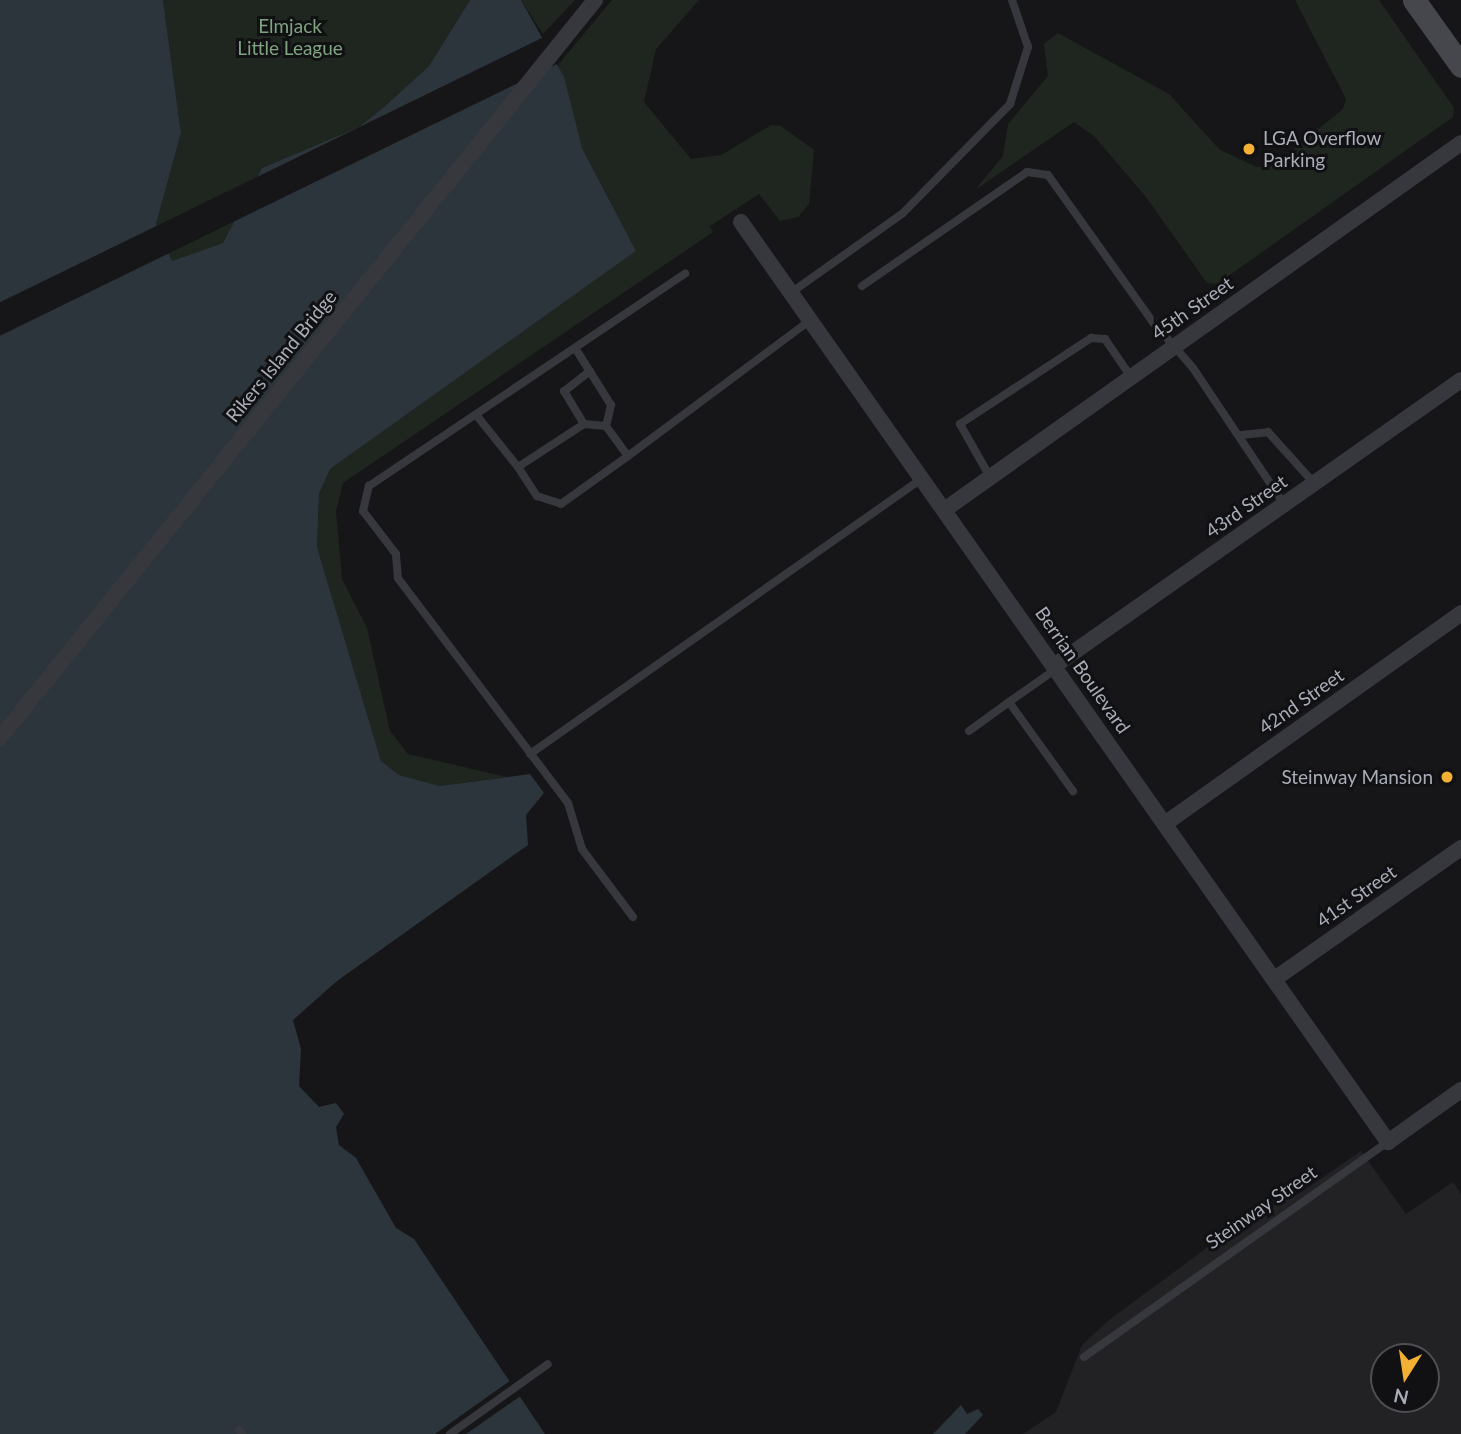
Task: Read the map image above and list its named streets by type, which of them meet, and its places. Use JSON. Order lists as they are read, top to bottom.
{
  "streets": {
    "street": [
      "45th Street",
      "Rikers Island Bridge",
      "43rd Street",
      "Berrian Boulevard",
      "42nd Street",
      "41st Street",
      "Steinway Street"
    ]
  },
  "crossings": [
    ["45th Street", "Berrian Boulevard"],
    ["43rd Street", "Berrian Boulevard"],
    ["Berrian Boulevard", "42nd Street"],
    ["Berrian Boulevard", "41st Street"],
    ["Berrian Boulevard", "Steinway Street"]
  ],
  "parks": ["Elmjack Little League"],
  "places": ["LGA Overflow Parking", "Steinway Mansion"],
  "north": "bottom"
}
